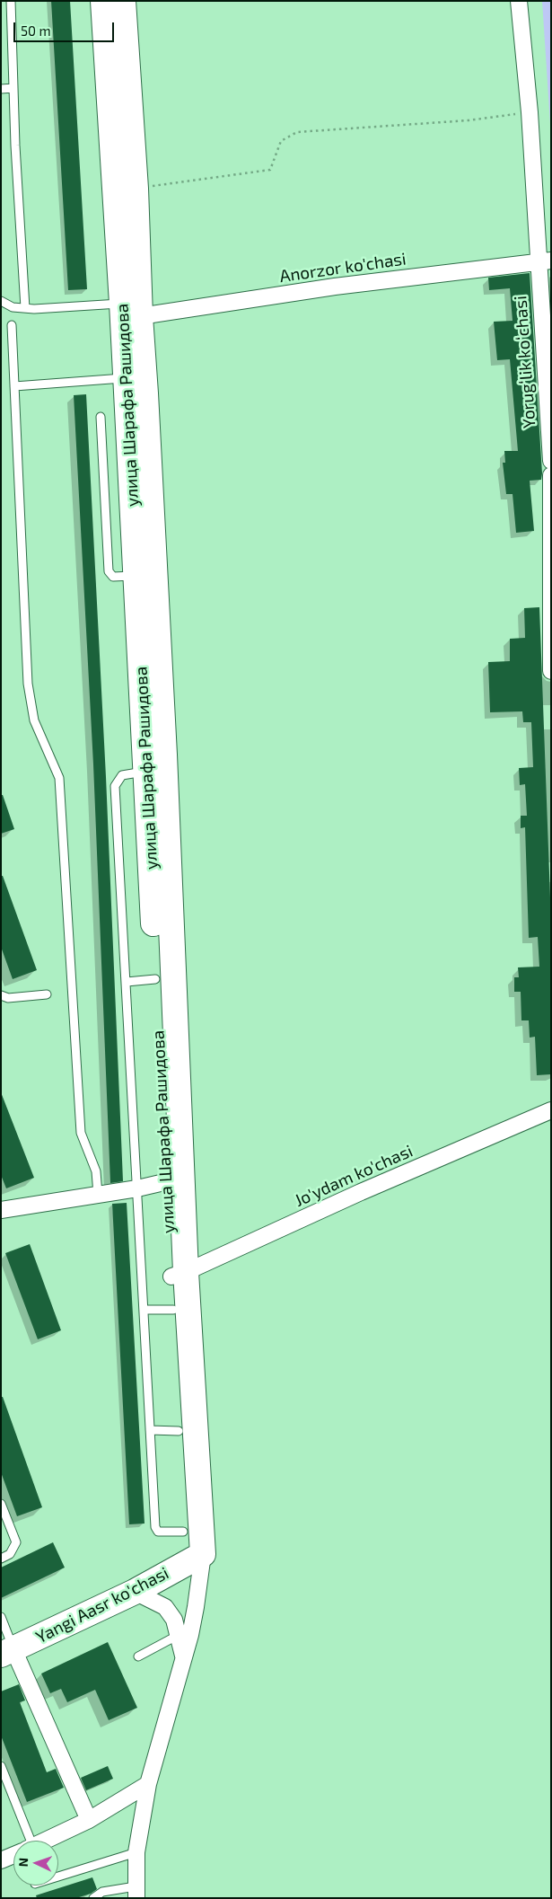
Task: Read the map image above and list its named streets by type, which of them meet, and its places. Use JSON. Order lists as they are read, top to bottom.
{
  "streets": {
    "main road": ["улица Шарафа Рашидова", "Yangi Aasr ko'chasi"],
    "street": ["Anorzor ko'chasi", "Yorugʻlik koʻchasi", "Jo'ydam ko'chasi"]
  },
  "crossings": [
    ["Anorzor ko'chasi", "Yorugʻlik koʻchasi"],
    ["Anorzor ko'chasi", "улица Шарафа Рашидова"],
    ["улица Шарафа Рашидова", "Jo'ydam ko'chasi"],
    ["улица Шарафа Рашидова", "Yangi Aasr ko'chasi"]
  ],
  "scale_bar": "50 m",
  "north": "left"
}
